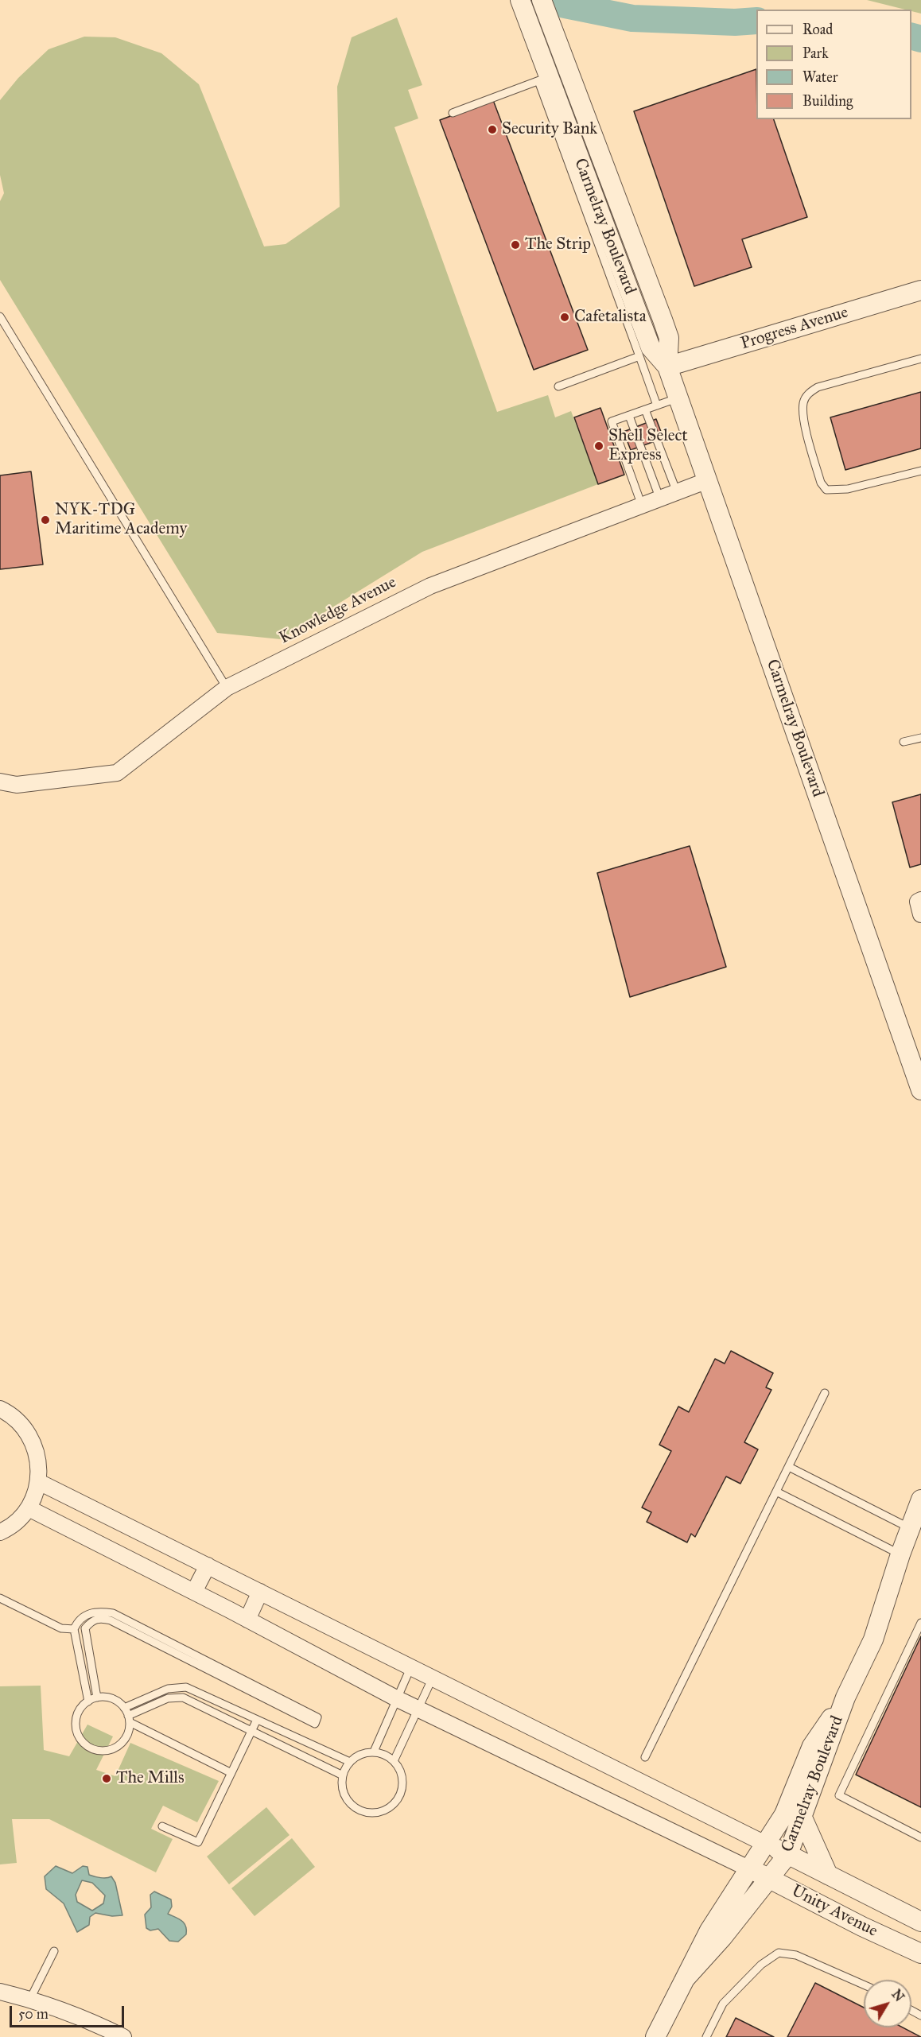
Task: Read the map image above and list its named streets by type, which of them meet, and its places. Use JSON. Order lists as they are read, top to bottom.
{
  "streets": {
    "street": [
      "Carmelray Boulevard",
      "Progress Avenue",
      "Knowledge Avenue",
      "Unity Avenue"
    ]
  },
  "crossings": [
    ["Carmelray Boulevard", "Progress Avenue"],
    ["Carmelray Boulevard", "Knowledge Avenue"],
    ["Carmelray Boulevard", "Unity Avenue"]
  ],
  "places": [
    "Security Bank",
    "The Strip",
    "Cafetalista",
    "Shell Select Express",
    "NYK-TDG Maritime Academy",
    "The Mills"
  ],
  "legend": [
    "Road",
    "Park",
    "Water",
    "Building"
  ],
  "scale_bar": "50 m",
  "north": "top right"
}
